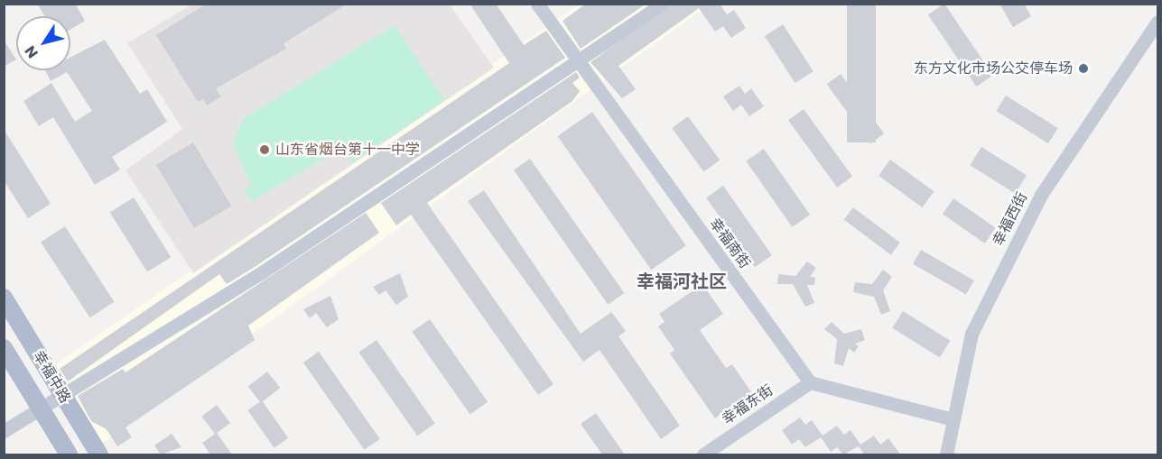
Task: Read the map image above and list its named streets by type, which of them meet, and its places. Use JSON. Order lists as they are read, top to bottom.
{
  "streets": {
    "main road": ["幸福中路"],
    "street": ["幸福西街", "幸福南街", "幸福东街"]
  },
  "crossings": [
    ["幸福南街", "幸福东街"]
  ],
  "districts": ["幸福河社区"],
  "places": ["东方文化市场公交停车场", "山东省烟台第十一中学"],
  "north": "bottom left"
}
